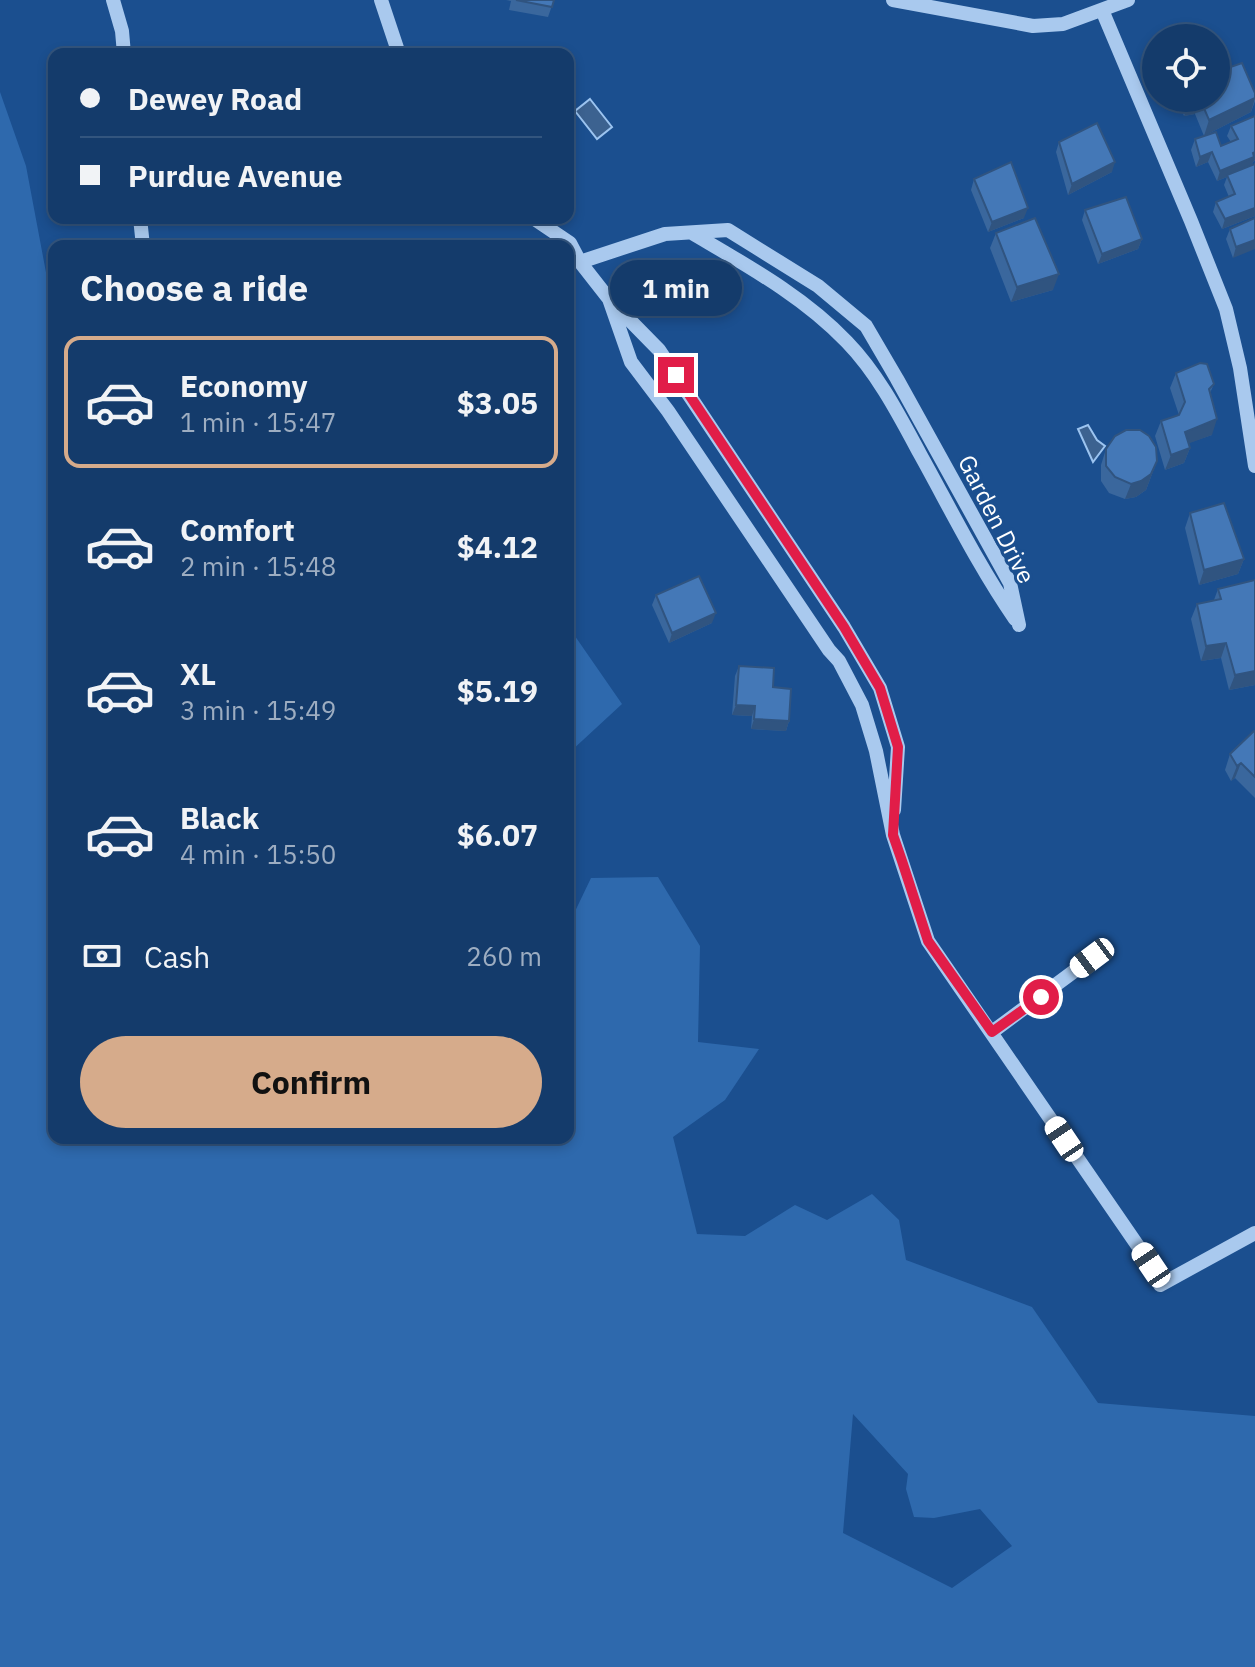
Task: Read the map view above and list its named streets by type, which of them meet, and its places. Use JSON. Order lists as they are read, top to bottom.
{
  "streets": {
    "street": ["Garden Drive"]
  },
  "page": {
    "banner": ["Dewey Road", "Purdue Avenue"],
    "heading": "Choose a ride",
    "bubble": "1 min",
    "list": [
      {
        "name": "Economy",
        "note": "1 min · 15:47",
        "value": "$3.05"
      },
      {
        "name": "Comfort",
        "note": "2 min · 15:48",
        "value": "$4.12"
      },
      {
        "name": "XL",
        "note": "3 min · 15:49",
        "value": "$5.19"
      },
      {
        "name": "Black",
        "note": "4 min · 15:50",
        "value": "$6.07"
      }
    ],
    "pay": ["Cash", "260 m"],
    "buttons": "Confirm"
  }
}
